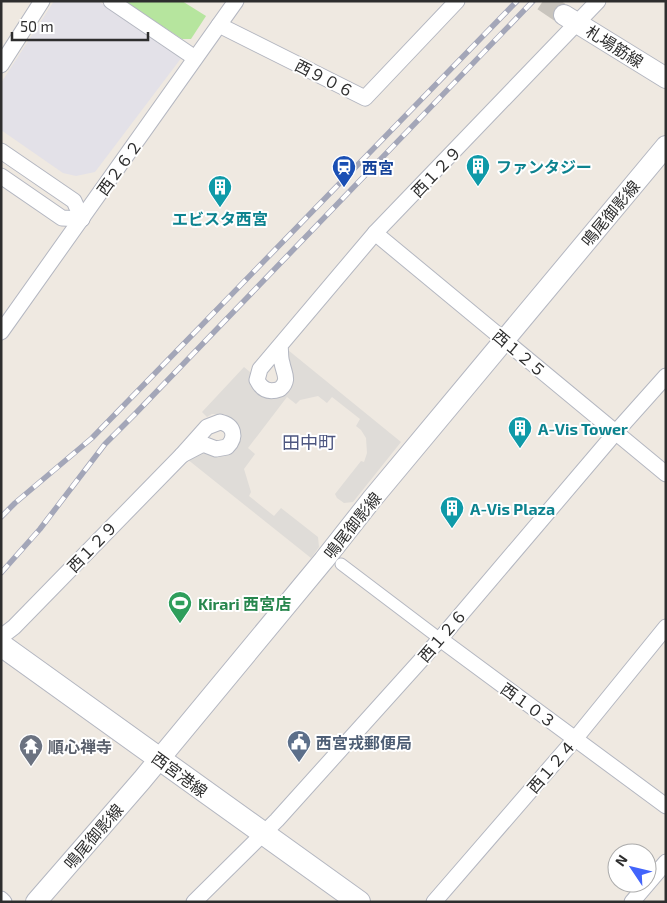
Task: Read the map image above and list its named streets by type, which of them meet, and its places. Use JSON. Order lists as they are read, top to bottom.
{
  "streets": {
    "main road": ["西宮港線"],
    "street": [
      "札場筋線",
      "西９０６",
      "西２６２",
      "西１２９",
      "鳴尾御影線",
      "西１２５",
      "西１２６",
      "西１０３",
      "西１２４"
    ]
  },
  "crossings": [
    ["札場筋線", "西１２９"],
    ["西９０６", "西２６２"],
    ["西１２９", "西１２５"],
    ["鳴尾御影線", "西１２５"],
    ["鳴尾御影線", "西宮港線"],
    ["西１２５", "西１２６"],
    ["西１２６", "西１０３"],
    ["西１２６", "西宮港線"],
    ["西１０３", "西１２４"]
  ],
  "districts": ["田中町"],
  "places": {
    "building": [
      "ファンタジー",
      "エビスタ西宮",
      "A-Vis Tower",
      "A-Vis Plaza"
    ],
    "station": ["西宮"],
    "sports": ["Kirari 西宮店"],
    "public building": ["西宮戎郵便局"],
    "temple": ["順心禅寺"]
  },
  "scale_bar": "50 m",
  "north": "top left"
}
